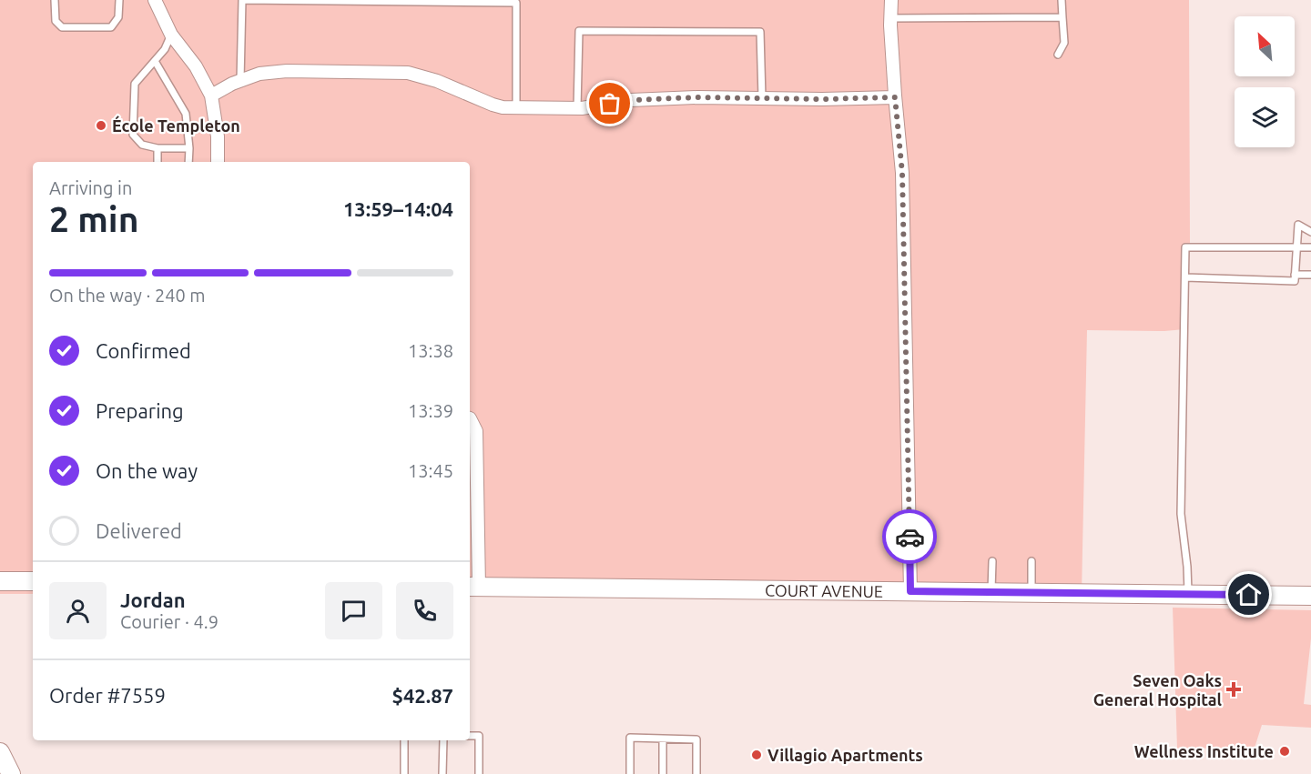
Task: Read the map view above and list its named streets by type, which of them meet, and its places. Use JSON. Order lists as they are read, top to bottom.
{
  "streets": {
    "street": ["COURT AVENUE"]
  },
  "places": {
    "other": ["École Templeton", "Wellness Institute", "Villagio Apartments"],
    "health": ["Seven Oaks General Hospital"]
  },
  "north": "top left",
  "page": {
    "heading": ["2 min", "Arriving in", "13:59–14:04"],
    "panel": [
      "Jordan",
      "Courier · 4.9",
      "Order #7559",
      "$42.87"
    ],
    "bar": "On the way · 240 m",
    "list": [
      ["Confirmed", "13:38"],
      ["Preparing", "13:39"],
      ["On the way", "13:45"],
      "Delivered"
    ]
  }
}
